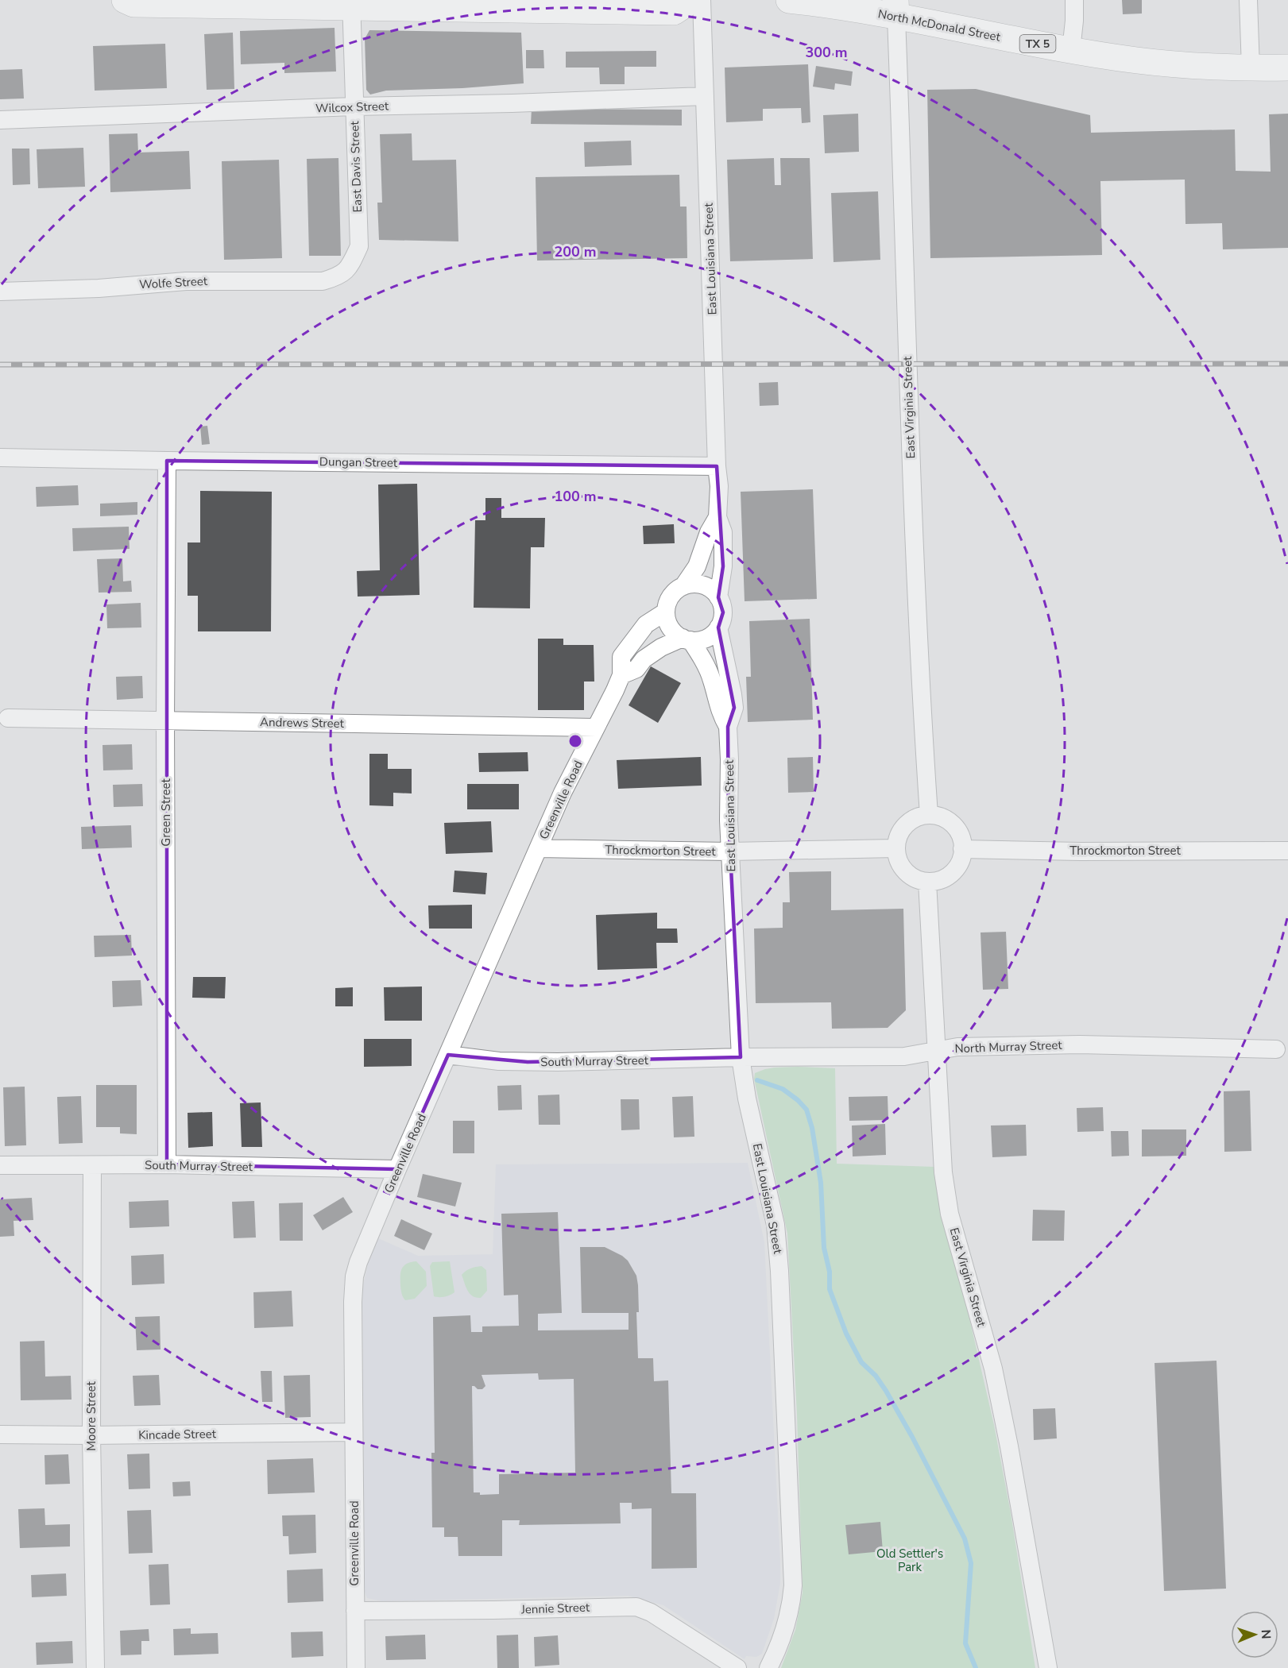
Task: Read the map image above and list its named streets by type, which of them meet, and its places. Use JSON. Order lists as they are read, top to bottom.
{
  "streets": {
    "main road": ["North McDonald Street", "TX 5"],
    "street": [
      "Wilcox Street",
      "East Davis Street",
      "East Louisiana Street",
      "Wolfe Street",
      "East Virginia Street",
      "Dungan Street",
      "Andrews Street",
      "Greenville Road",
      "Green Street",
      "Throckmorton Street",
      "North Murray Street",
      "South Murray Street",
      "Moore Street",
      "Kincade Street",
      "Jennie Street"
    ]
  },
  "crossings": [
    ["North McDonald Street", "East Virginia Street"],
    ["Wilcox Street", "East Davis Street"],
    ["Wilcox Street", "East Louisiana Street"],
    ["East Davis Street", "Wolfe Street"],
    ["East Louisiana Street", "Dungan Street"],
    ["East Louisiana Street", "Greenville Road"],
    ["East Louisiana Street", "Throckmorton Street"],
    ["East Louisiana Street", "North Murray Street"],
    ["East Louisiana Street", "South Murray Street"],
    ["East Virginia Street", "Throckmorton Street"],
    ["East Virginia Street", "North Murray Street"],
    ["Dungan Street", "Green Street"],
    ["Andrews Street", "Greenville Road"],
    ["Andrews Street", "Green Street"],
    ["Greenville Road", "Throckmorton Street"],
    ["Greenville Road", "South Murray Street"],
    ["Greenville Road", "Kincade Street"],
    ["Greenville Road", "Jennie Street"],
    ["Green Street", "South Murray Street"],
    ["North Murray Street", "South Murray Street"],
    ["South Murray Street", "Moore Street"],
    ["Moore Street", "Kincade Street"]
  ],
  "parks": ["Old Settler's Park"],
  "north": "right",
  "rings": ["300 m", "200 m", "100 m"]
}
